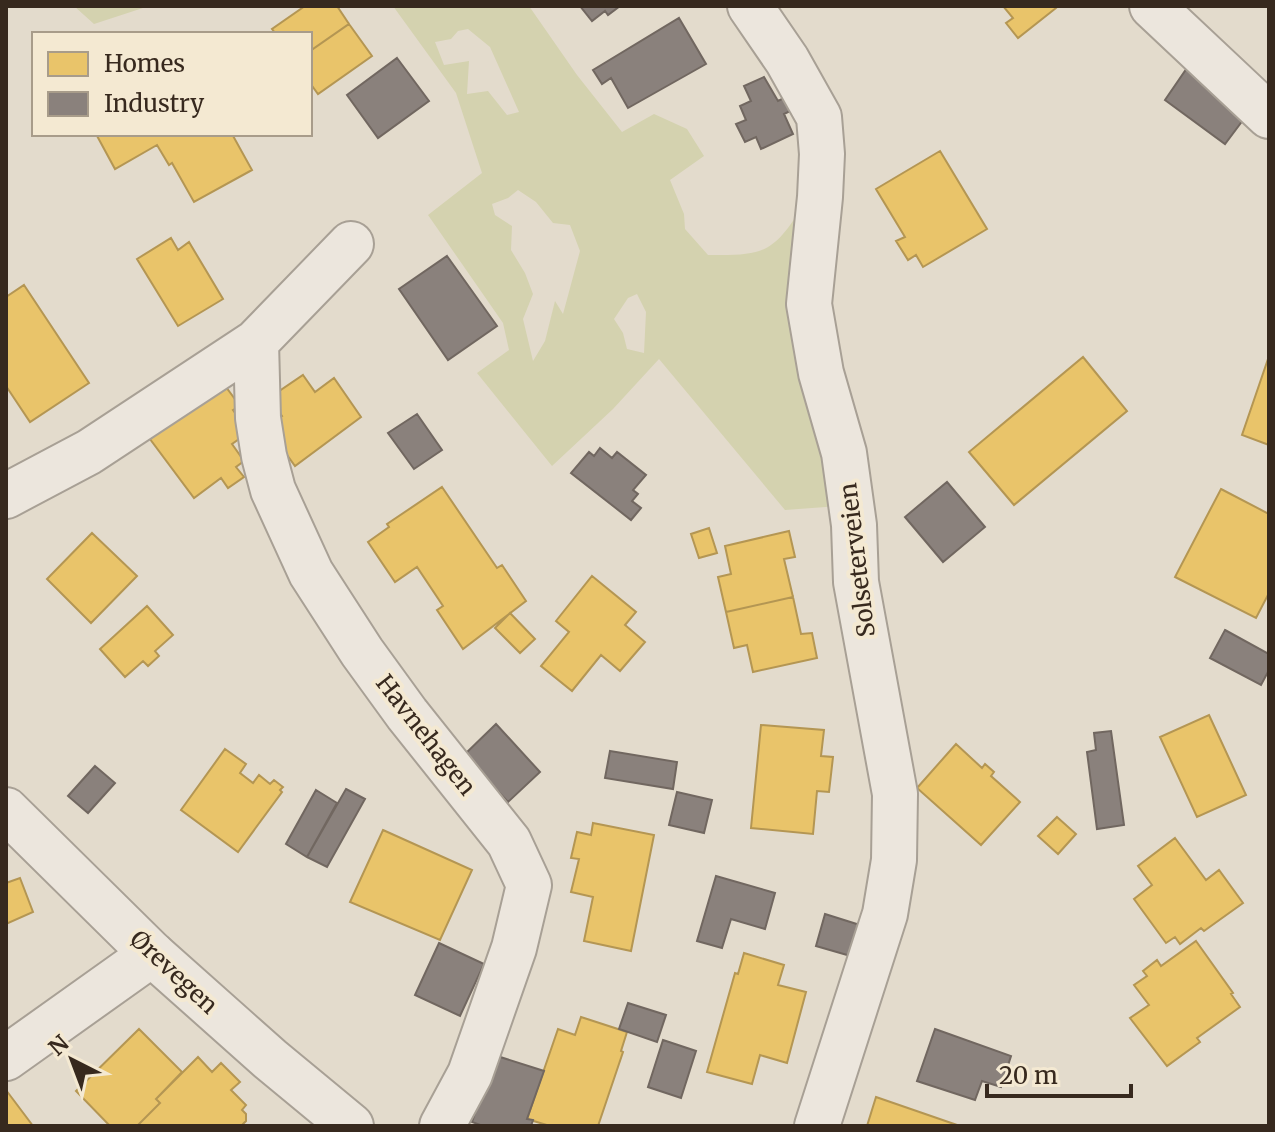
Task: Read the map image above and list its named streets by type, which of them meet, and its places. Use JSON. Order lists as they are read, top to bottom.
{
  "streets": {
    "street": ["Solseterveien", "Havnehagen", "Ørevegen"]
  },
  "legend": ["Homes", "Industry"],
  "scale_bar": "20 m",
  "north": "top left"
}
